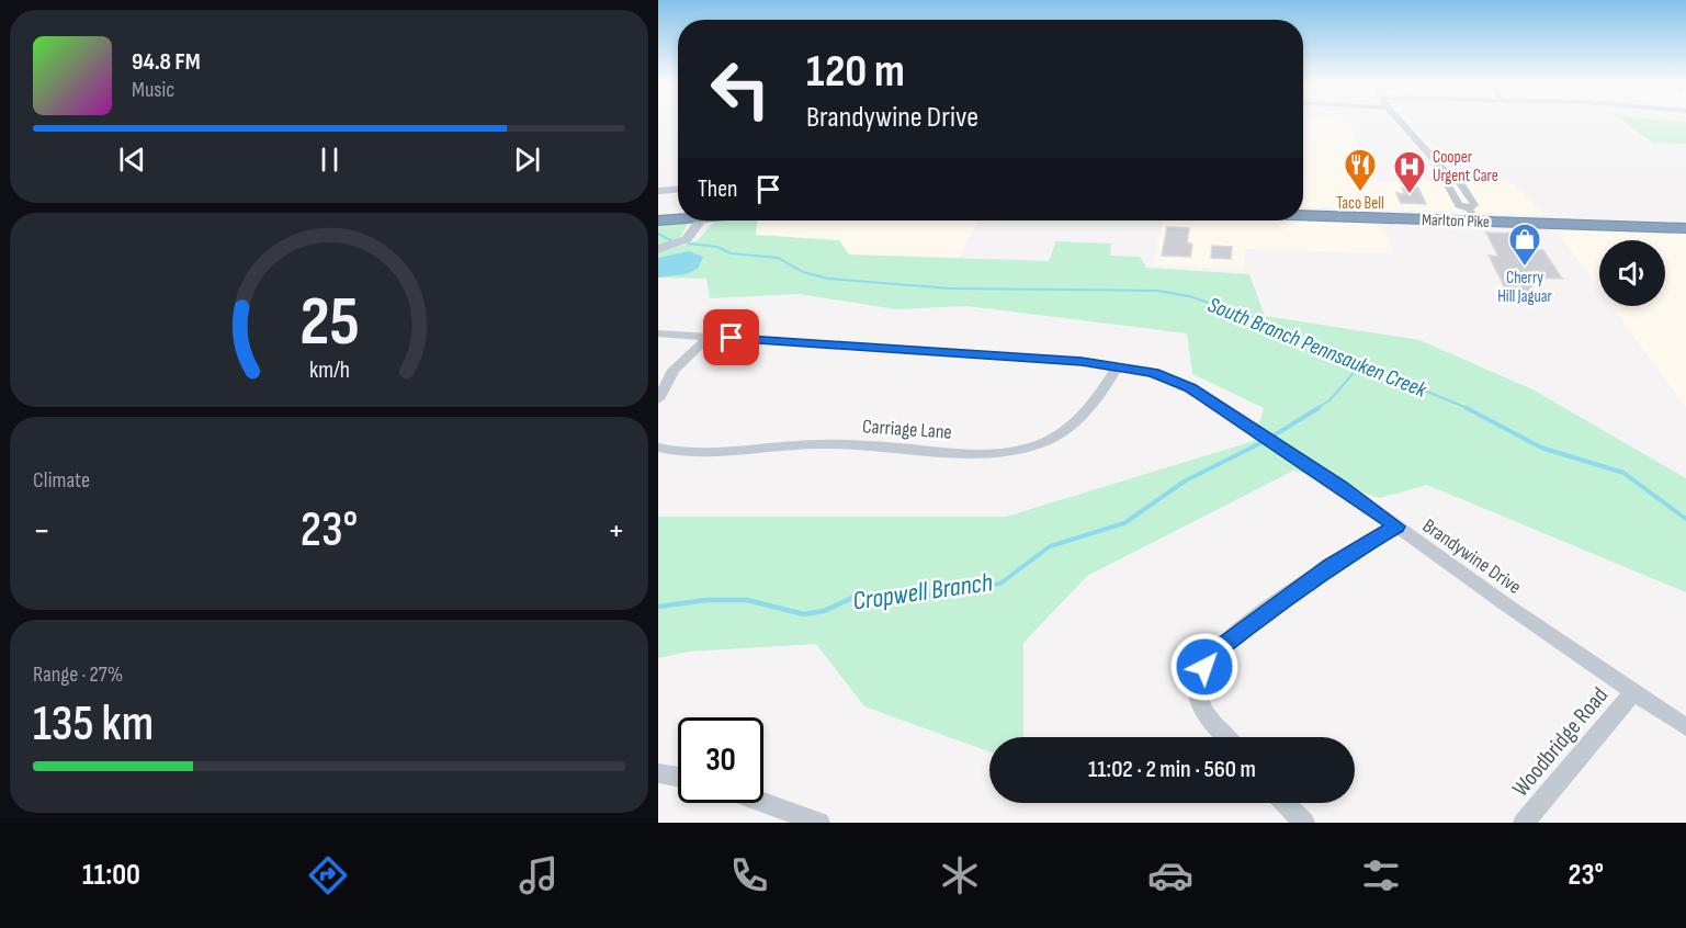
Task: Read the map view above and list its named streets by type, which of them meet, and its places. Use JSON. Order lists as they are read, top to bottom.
{
  "streets": {
    "highway": ["Marlton Pike"],
    "street": ["Carriage Lane", "Brandywine Drive", "Woodbridge Road"]
  },
  "crossings": [
    ["Carriage Lane", "Brandywine Drive"],
    ["Brandywine Drive", "Woodbridge Road"]
  ],
  "water": ["South Branch Pennsauken Creek", "Cropwell Branch"],
  "places": {
    "restaurant": ["Taco Bell"],
    "hospital": ["Cooper Urgent Care"],
    "shop": ["Cherry Hill Jaguar"]
  },
  "page": {
    "turn": ["120 m", "Brandywine Drive"],
    "song": ["94.8 FM", "Music"],
    "then": "Then",
    "tile": [
      "Climate",
      ["Range · 27%", "135 km"]
    ],
    "heat": ["−", "23°", "+"],
    "limit": "30",
    "trip": "11:02 · 2 min · 560 m",
    "tabs": ["11:00", "23°"],
    "gauge": ["25", "km/h"]
  }
}
